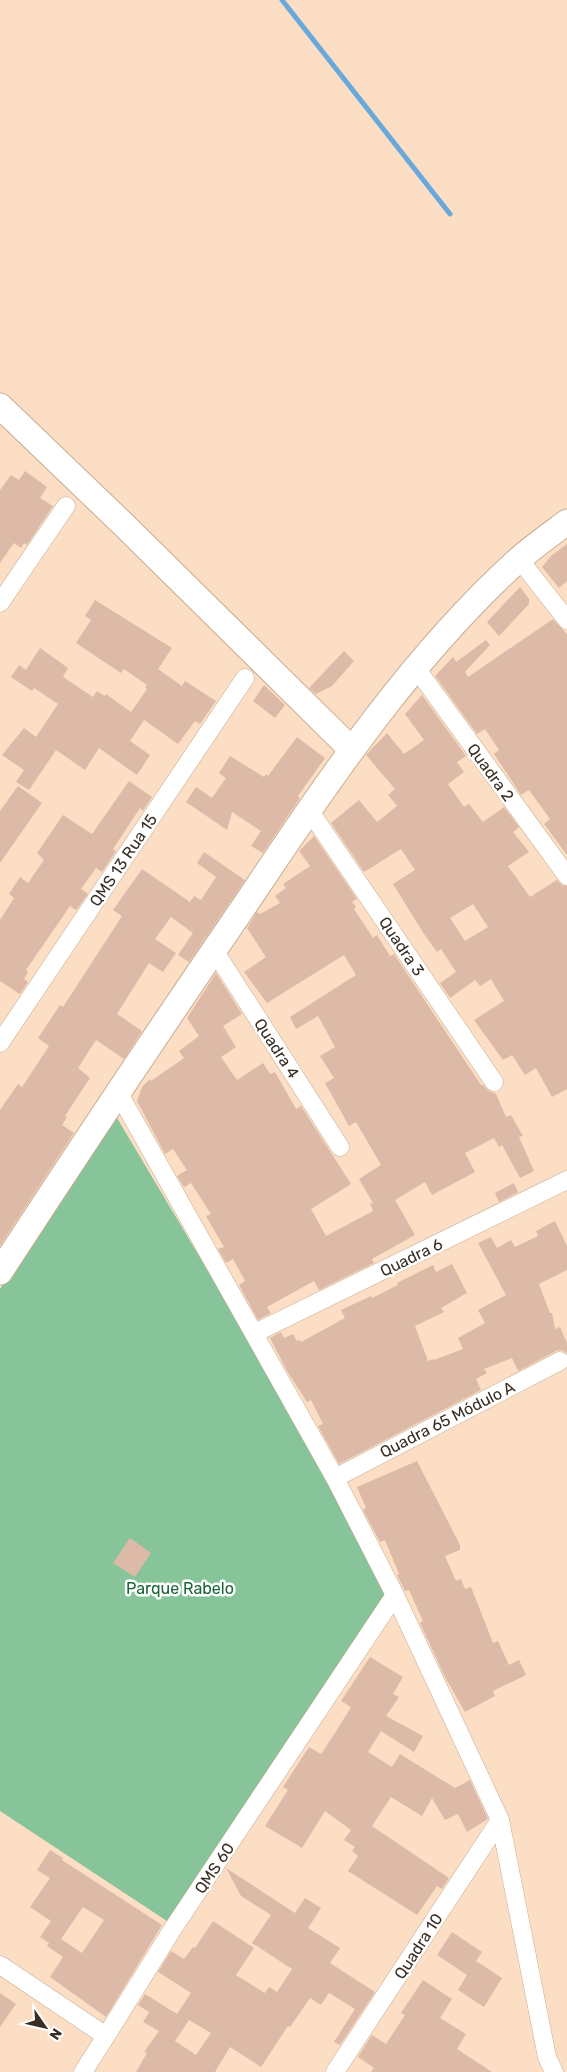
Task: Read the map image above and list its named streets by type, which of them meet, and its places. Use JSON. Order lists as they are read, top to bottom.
{
  "streets": {
    "street": [
      "Quadra 2",
      "QMS 13 Rua 15",
      "Quadra 3",
      "Quadra 4",
      "Quadra 6",
      "Quadra 65 Módulo A",
      "QMS 60",
      "Quadra 10"
    ]
  },
  "parks": ["Parque Rabelo"],
  "north": "bottom right"
}
